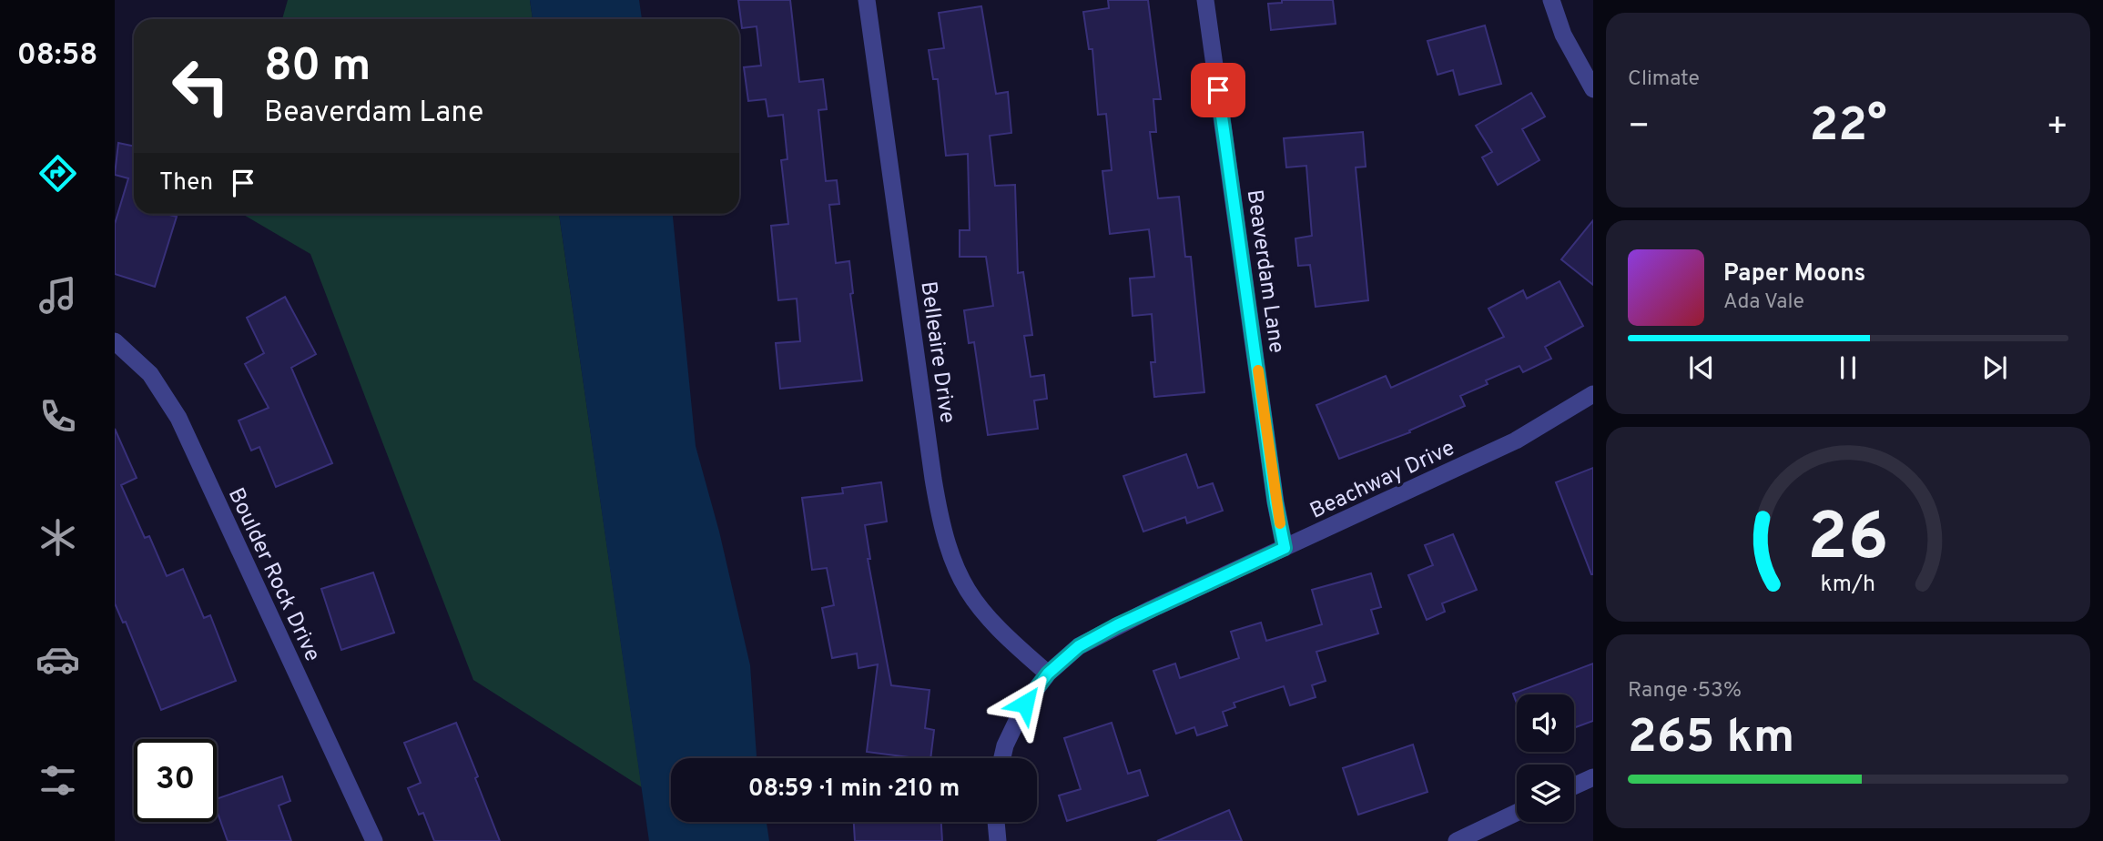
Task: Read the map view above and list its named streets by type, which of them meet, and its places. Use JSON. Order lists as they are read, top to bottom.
{
  "streets": {
    "street": [
      "Beaverdam Lane",
      "Belleaire Drive",
      "Beachway Drive",
      "Boulder Rock Drive"
    ]
  },
  "crossings": [
    ["Beaverdam Lane", "Beachway Drive"],
    ["Belleaire Drive", "Beachway Drive"]
  ],
  "page": {
    "tabs": "08:58",
    "tile": [
      "Climate",
      ["Range · 53%", "265 km"]
    ],
    "turn": ["80 m", "Beaverdam Lane"],
    "heat": ["−", "22°", "+"],
    "then": "Then",
    "song": ["Paper Moons", "Ada Vale"],
    "limit": "30",
    "trip": "08:59 · 1 min · 210 m",
    "gauge": ["26", "km/h"]
  }
}
